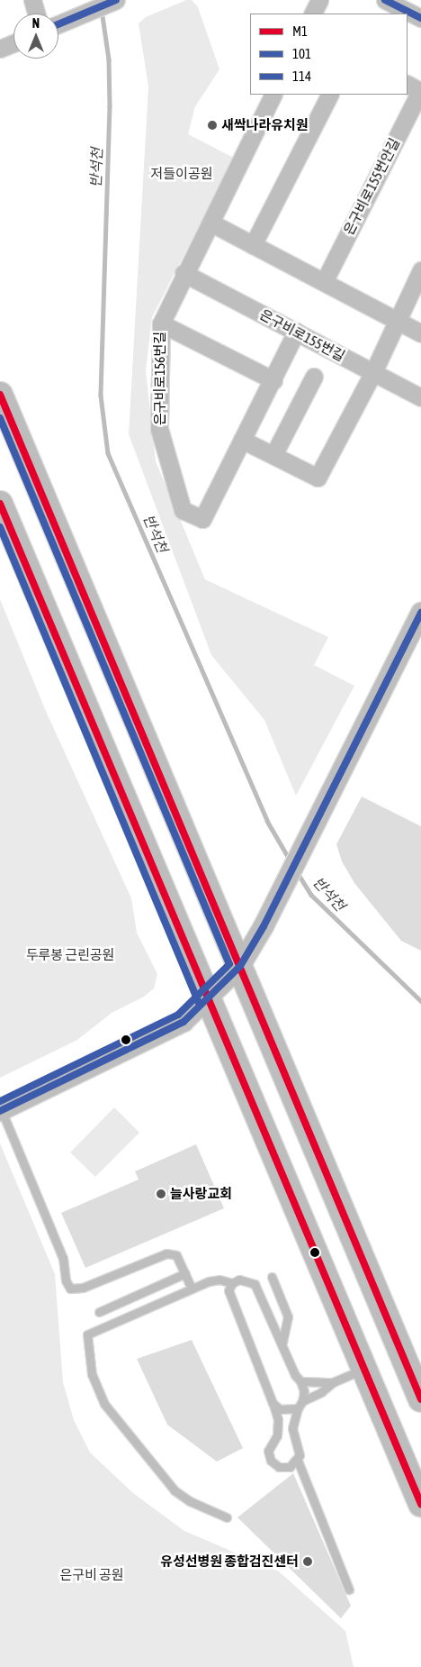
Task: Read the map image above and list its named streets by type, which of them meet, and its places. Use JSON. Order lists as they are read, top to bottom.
{
  "streets": {
    "street": ["은구비로155번안길", "은구비로155번길", "은구비로156번길"]
  },
  "crossings": [
    ["은구비로155번길", "은구비로156번길"]
  ],
  "water": ["반석천"],
  "parks": ["저들이공원", "두루봉 근린공원", "은구비 공원"],
  "places": ["새싹나라유치원", "늘사랑교회", "유성선병원 종합검진센터"],
  "lines": ["transit line 114", "transit line M1", "transit line 101"],
  "legend": ["M1", "101", "114"],
  "north": "top"
}
